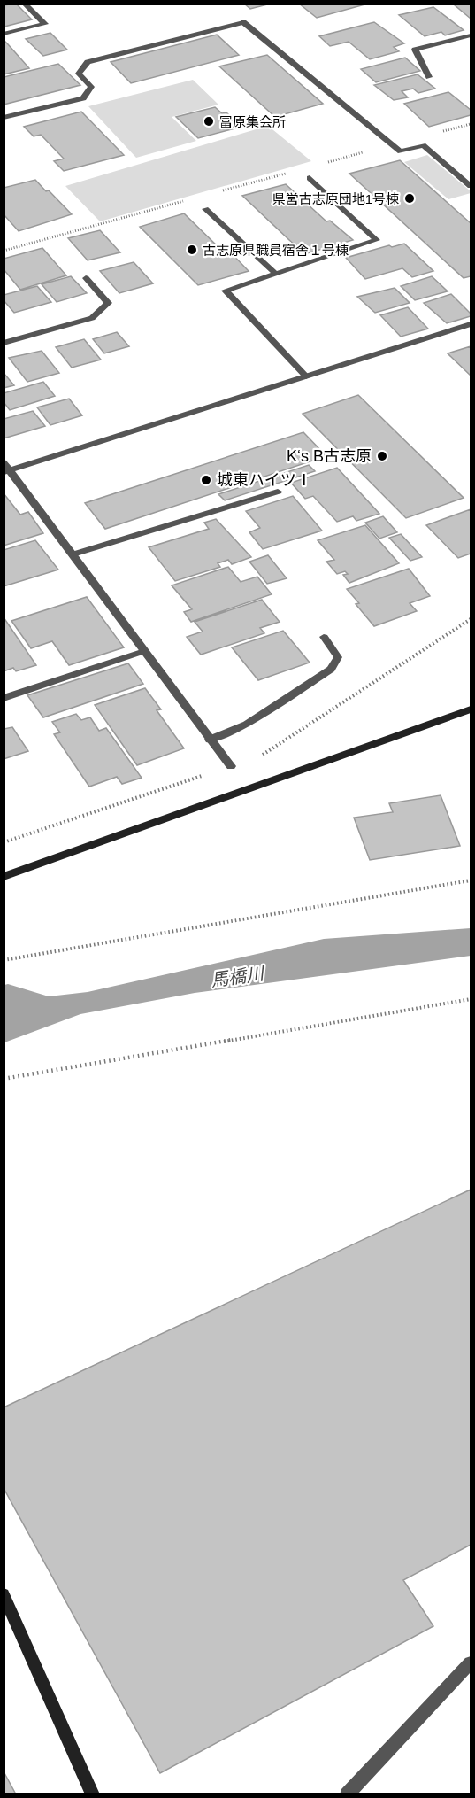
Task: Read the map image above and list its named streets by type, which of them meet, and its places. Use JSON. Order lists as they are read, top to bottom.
{
  "water": ["馬橋川"],
  "places": [
    "冨原集会所",
    "県営古志原団地1号棟",
    "古志原県職員宿舎１号棟",
    "K‘s B古志原",
    "城東ハイツⅠ"
  ]
}
